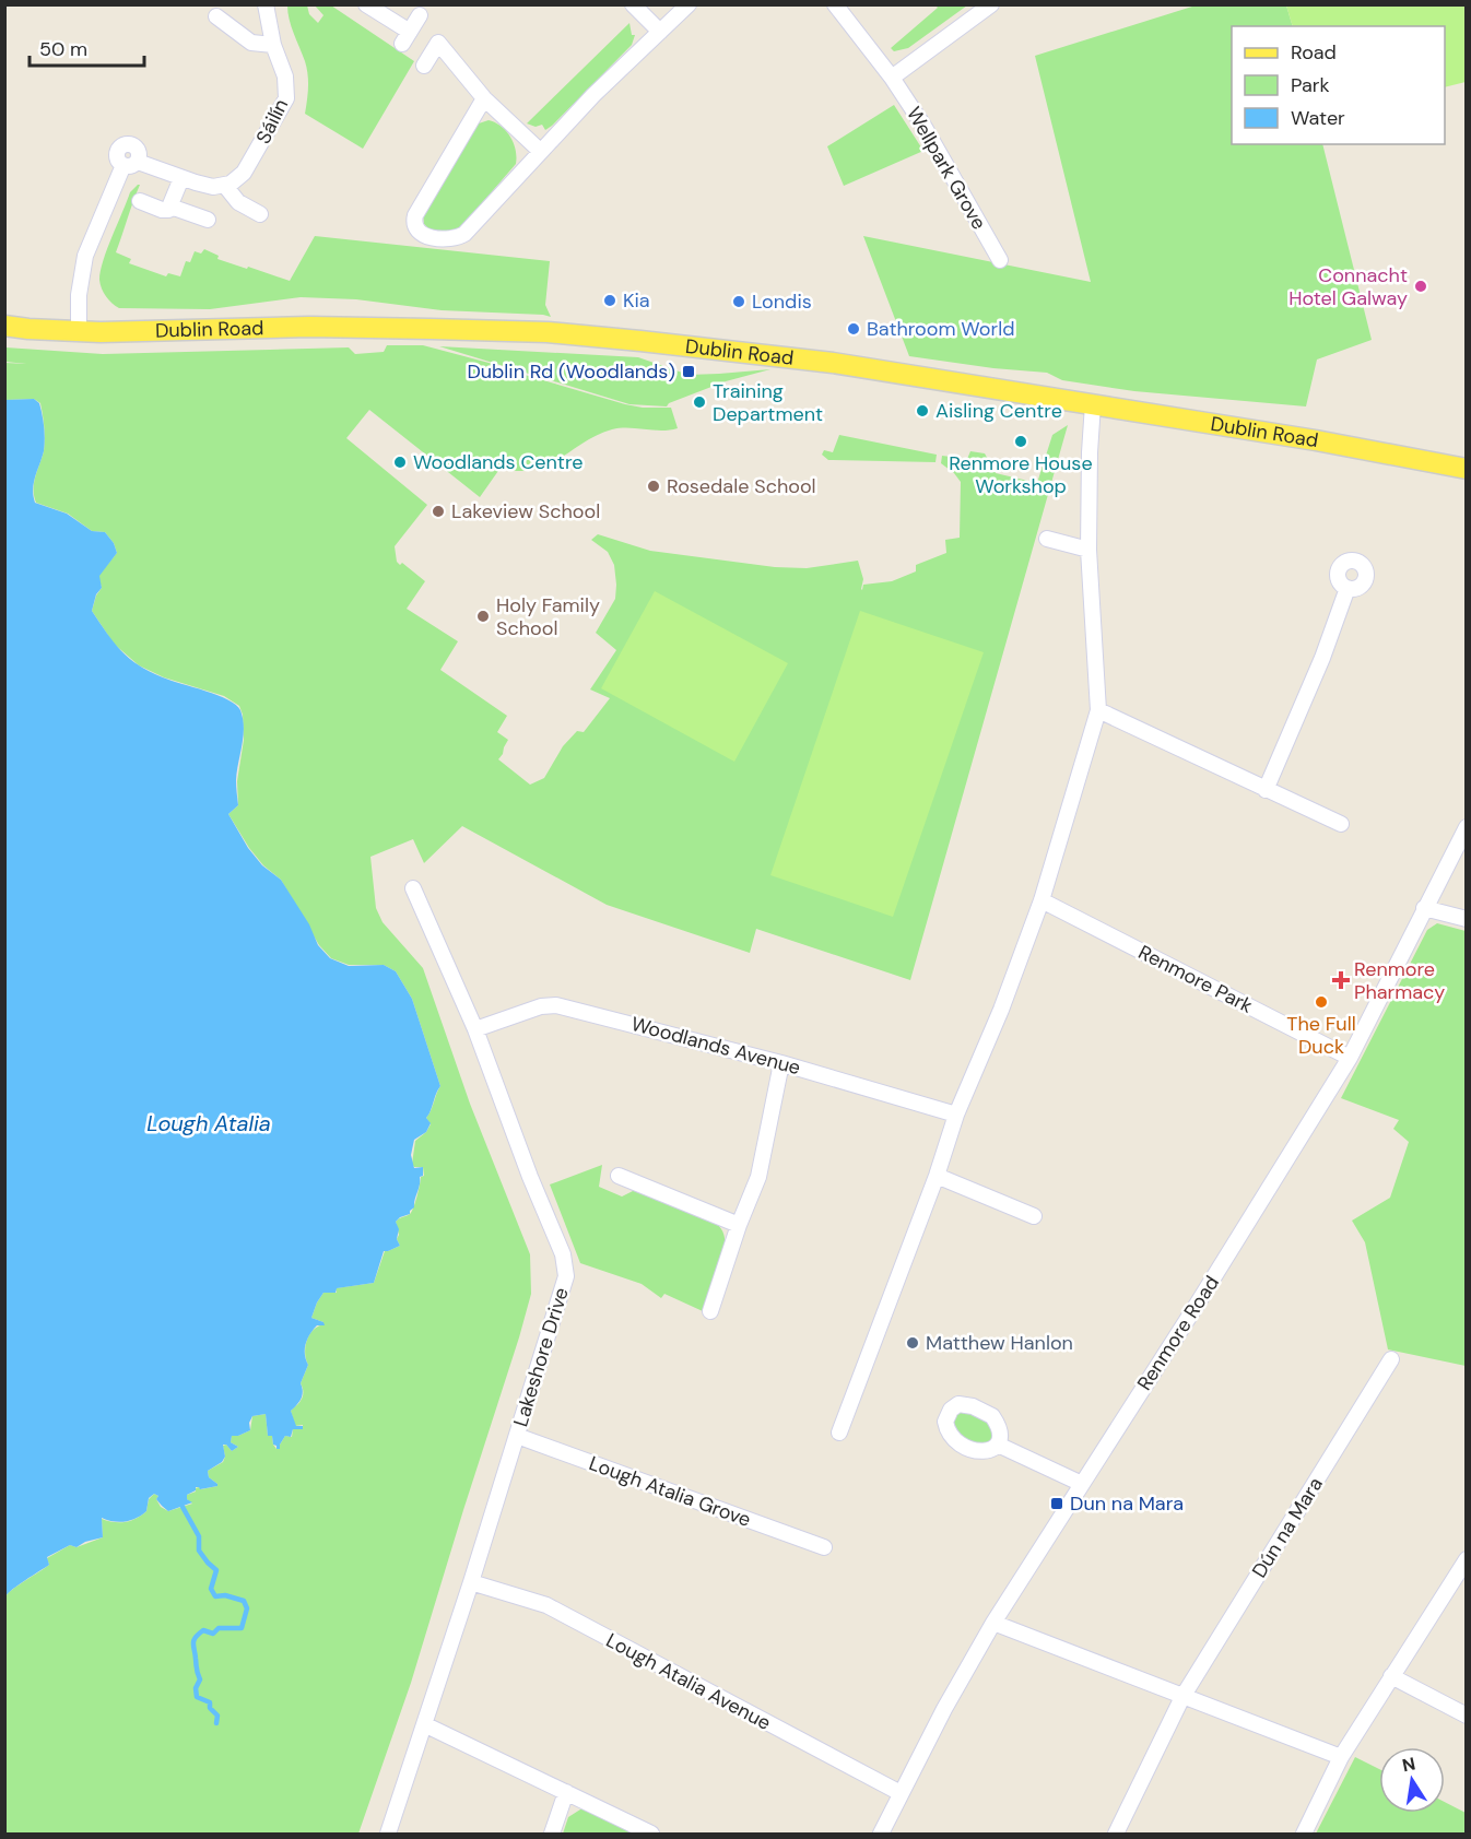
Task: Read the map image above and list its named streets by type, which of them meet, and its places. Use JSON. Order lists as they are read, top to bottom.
{
  "streets": {
    "main road": ["Dublin Road"],
    "street": [
      "Sáilín",
      "Wellpark Grove",
      "Renmore Park",
      "Woodlands Avenue",
      "Renmore Road",
      "Lakeshore Drive",
      "Lough Atalia Grove",
      "Dún na Mara",
      "Lough Atalia Avenue"
    ]
  },
  "crossings": [
    ["Renmore Park", "Renmore Road"],
    ["Woodlands Avenue", "Lakeshore Drive"],
    ["Renmore Road", "Lough Atalia Avenue"],
    ["Lakeshore Drive", "Lough Atalia Grove"],
    ["Lakeshore Drive", "Lough Atalia Avenue"]
  ],
  "water": ["Lough Atalia"],
  "places": {
    "other": [
      "Connacht Hotel Galway",
      "Kia",
      "Londis",
      "Bathroom World",
      "Training Department",
      "Aisling Centre",
      "Renmore House Workshop",
      "Woodlands Centre",
      "Rosedale School",
      "Lakeview School",
      "Holy Family School",
      "The Full Duck",
      "Matthew Hanlon"
    ],
    "transit": ["Dublin Rd (Woodlands)", "Dun na Mara"],
    "health": ["Renmore Pharmacy"]
  },
  "legend": ["Road", "Park", "Water"],
  "scale_bar": "50 m",
  "north": "top"
}
